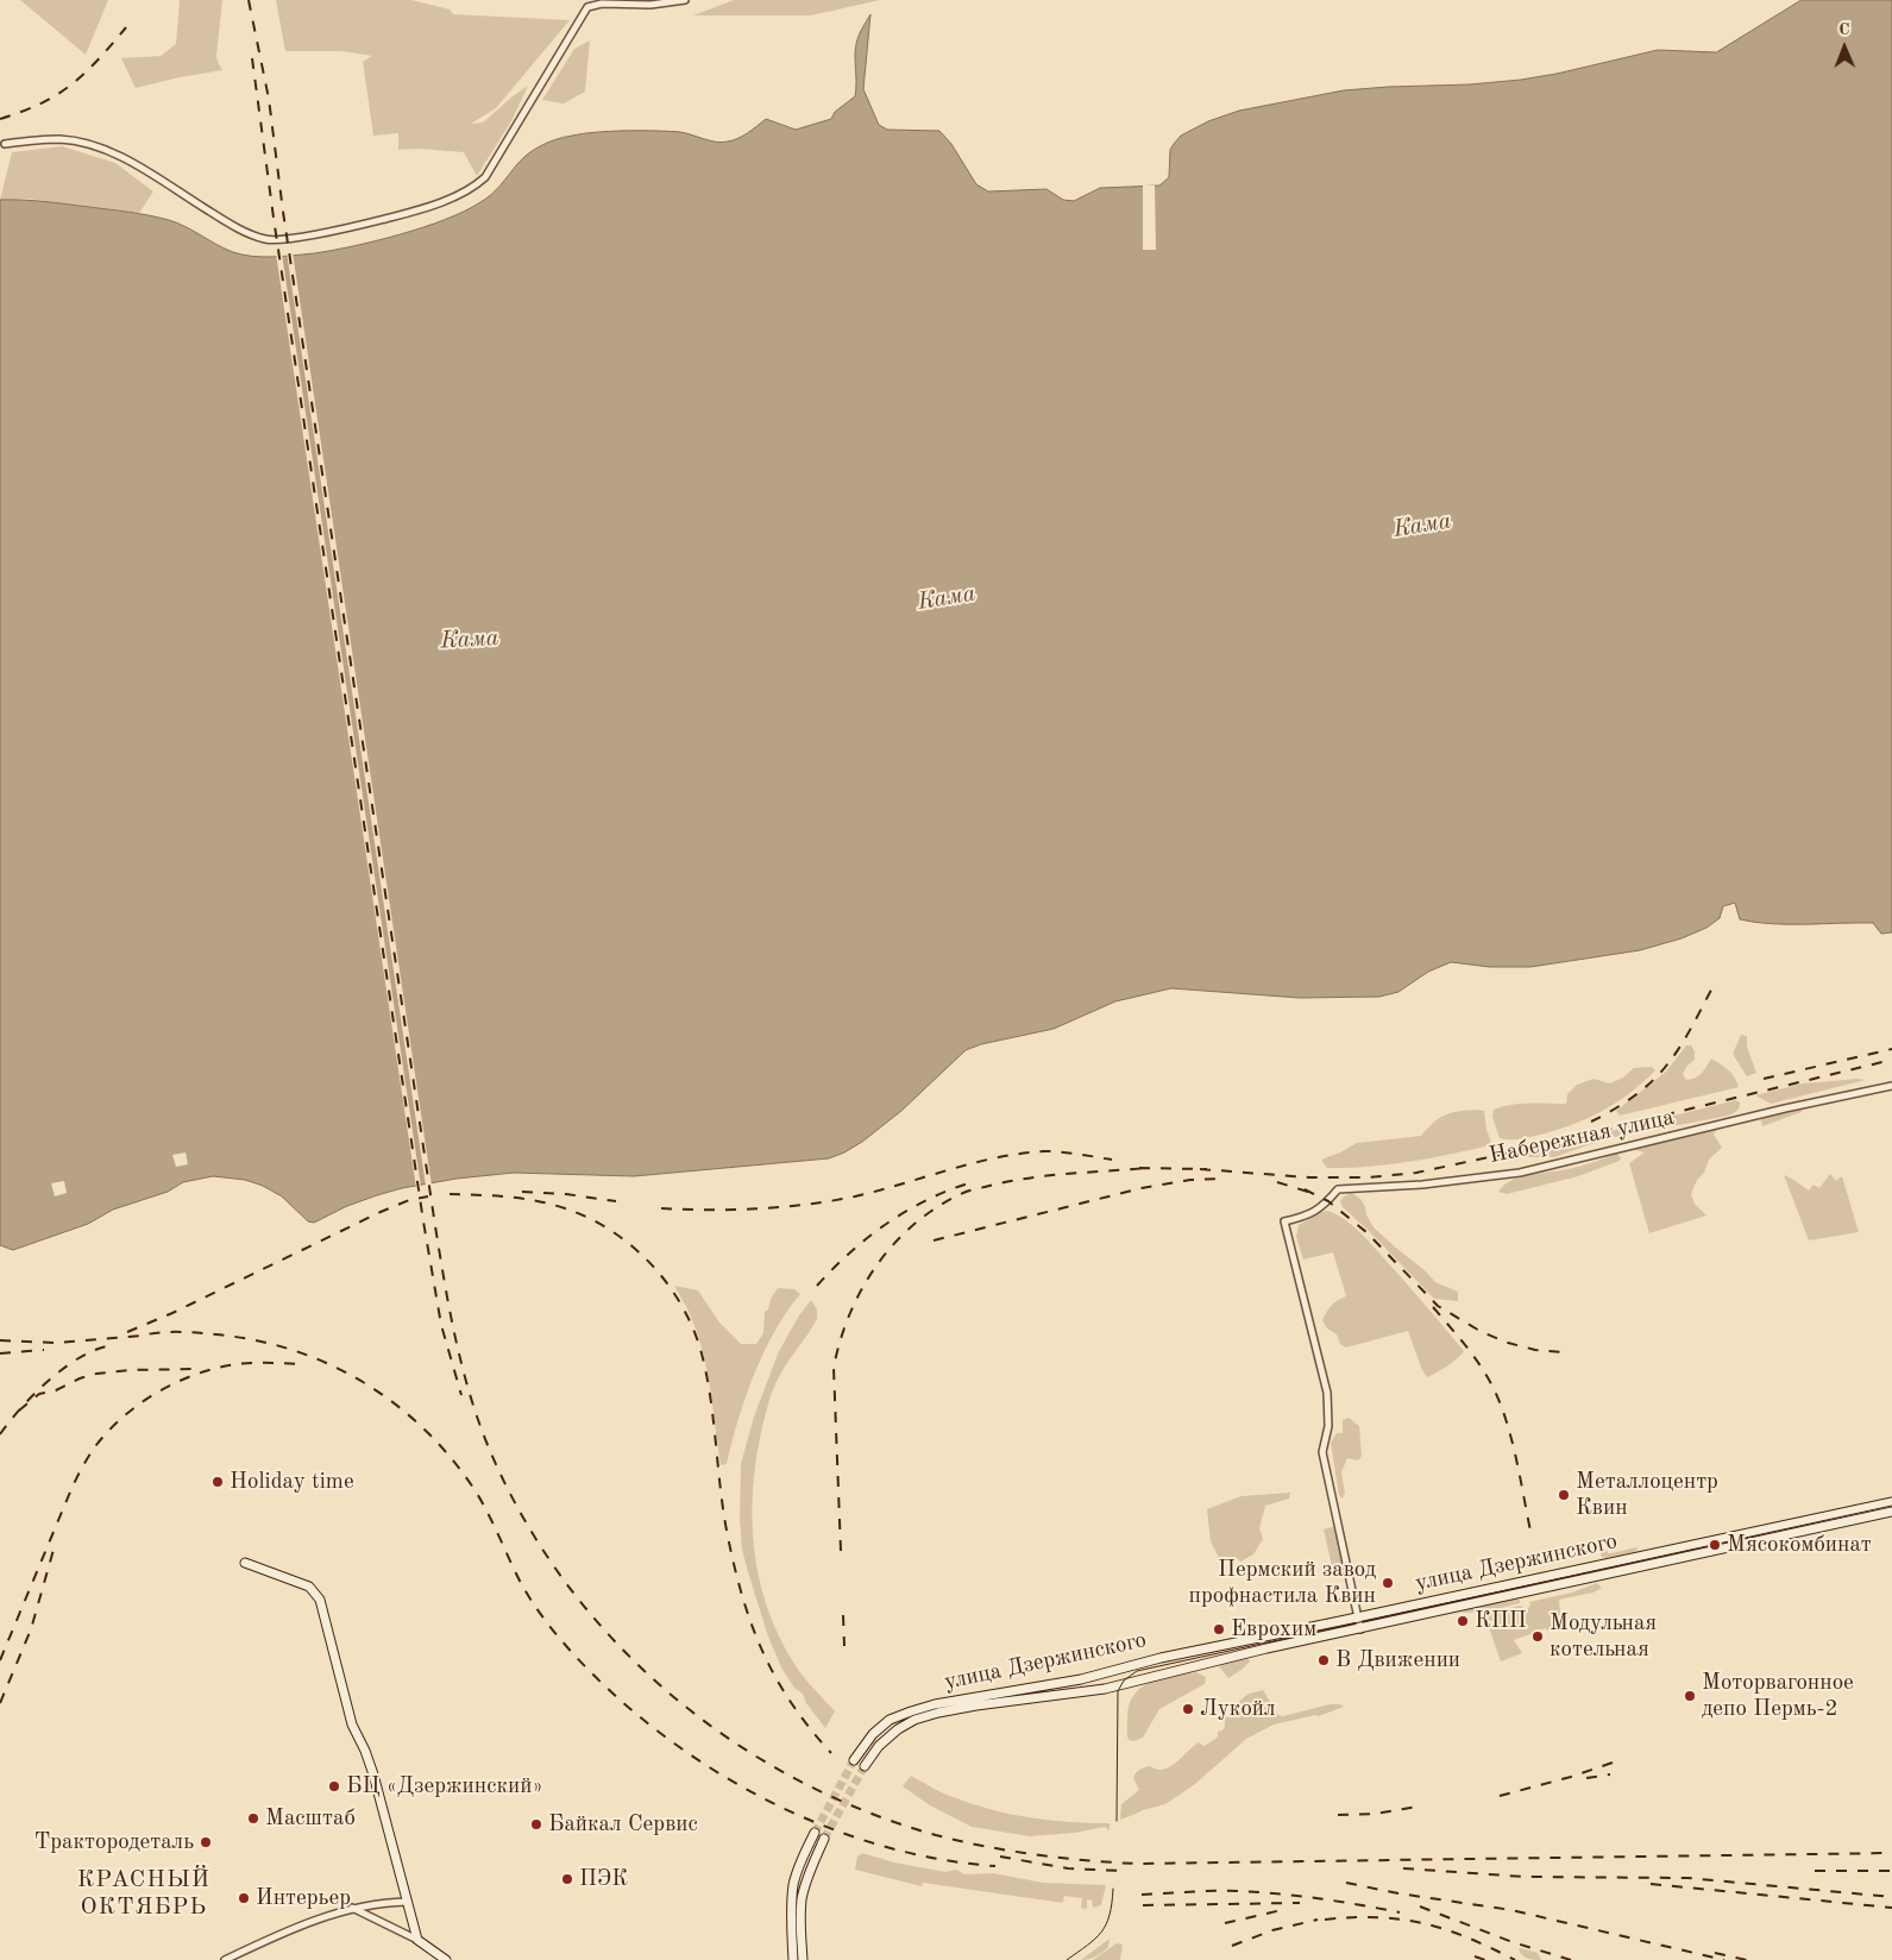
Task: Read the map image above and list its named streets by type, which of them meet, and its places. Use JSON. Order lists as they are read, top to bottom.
{
  "streets": {
    "main road": ["улица Дзержинского"],
    "street": ["Набережная улица"]
  },
  "crossings": [
    ["Набережная улица", "улица Дзержинского"]
  ],
  "districts": ["КРАСНЫЙ ОКТЯБРЬ"],
  "water": ["Кама"],
  "places": [
    "Holiday time",
    "Металлоцентр Квин",
    "Мясокомбинат",
    "Пермский завод профнастила Квин",
    "КПП",
    "Еврохим",
    "Модульная котельная",
    "В Движении",
    "Моторвагонное депо Пермь-2",
    "Лукойл",
    "БЦ «Дзержинский»",
    "Масштаб",
    "Байкал Сервис",
    "Трактородеталь",
    "ПЭК",
    "Интерьер"
  ],
  "north": "top"
}
